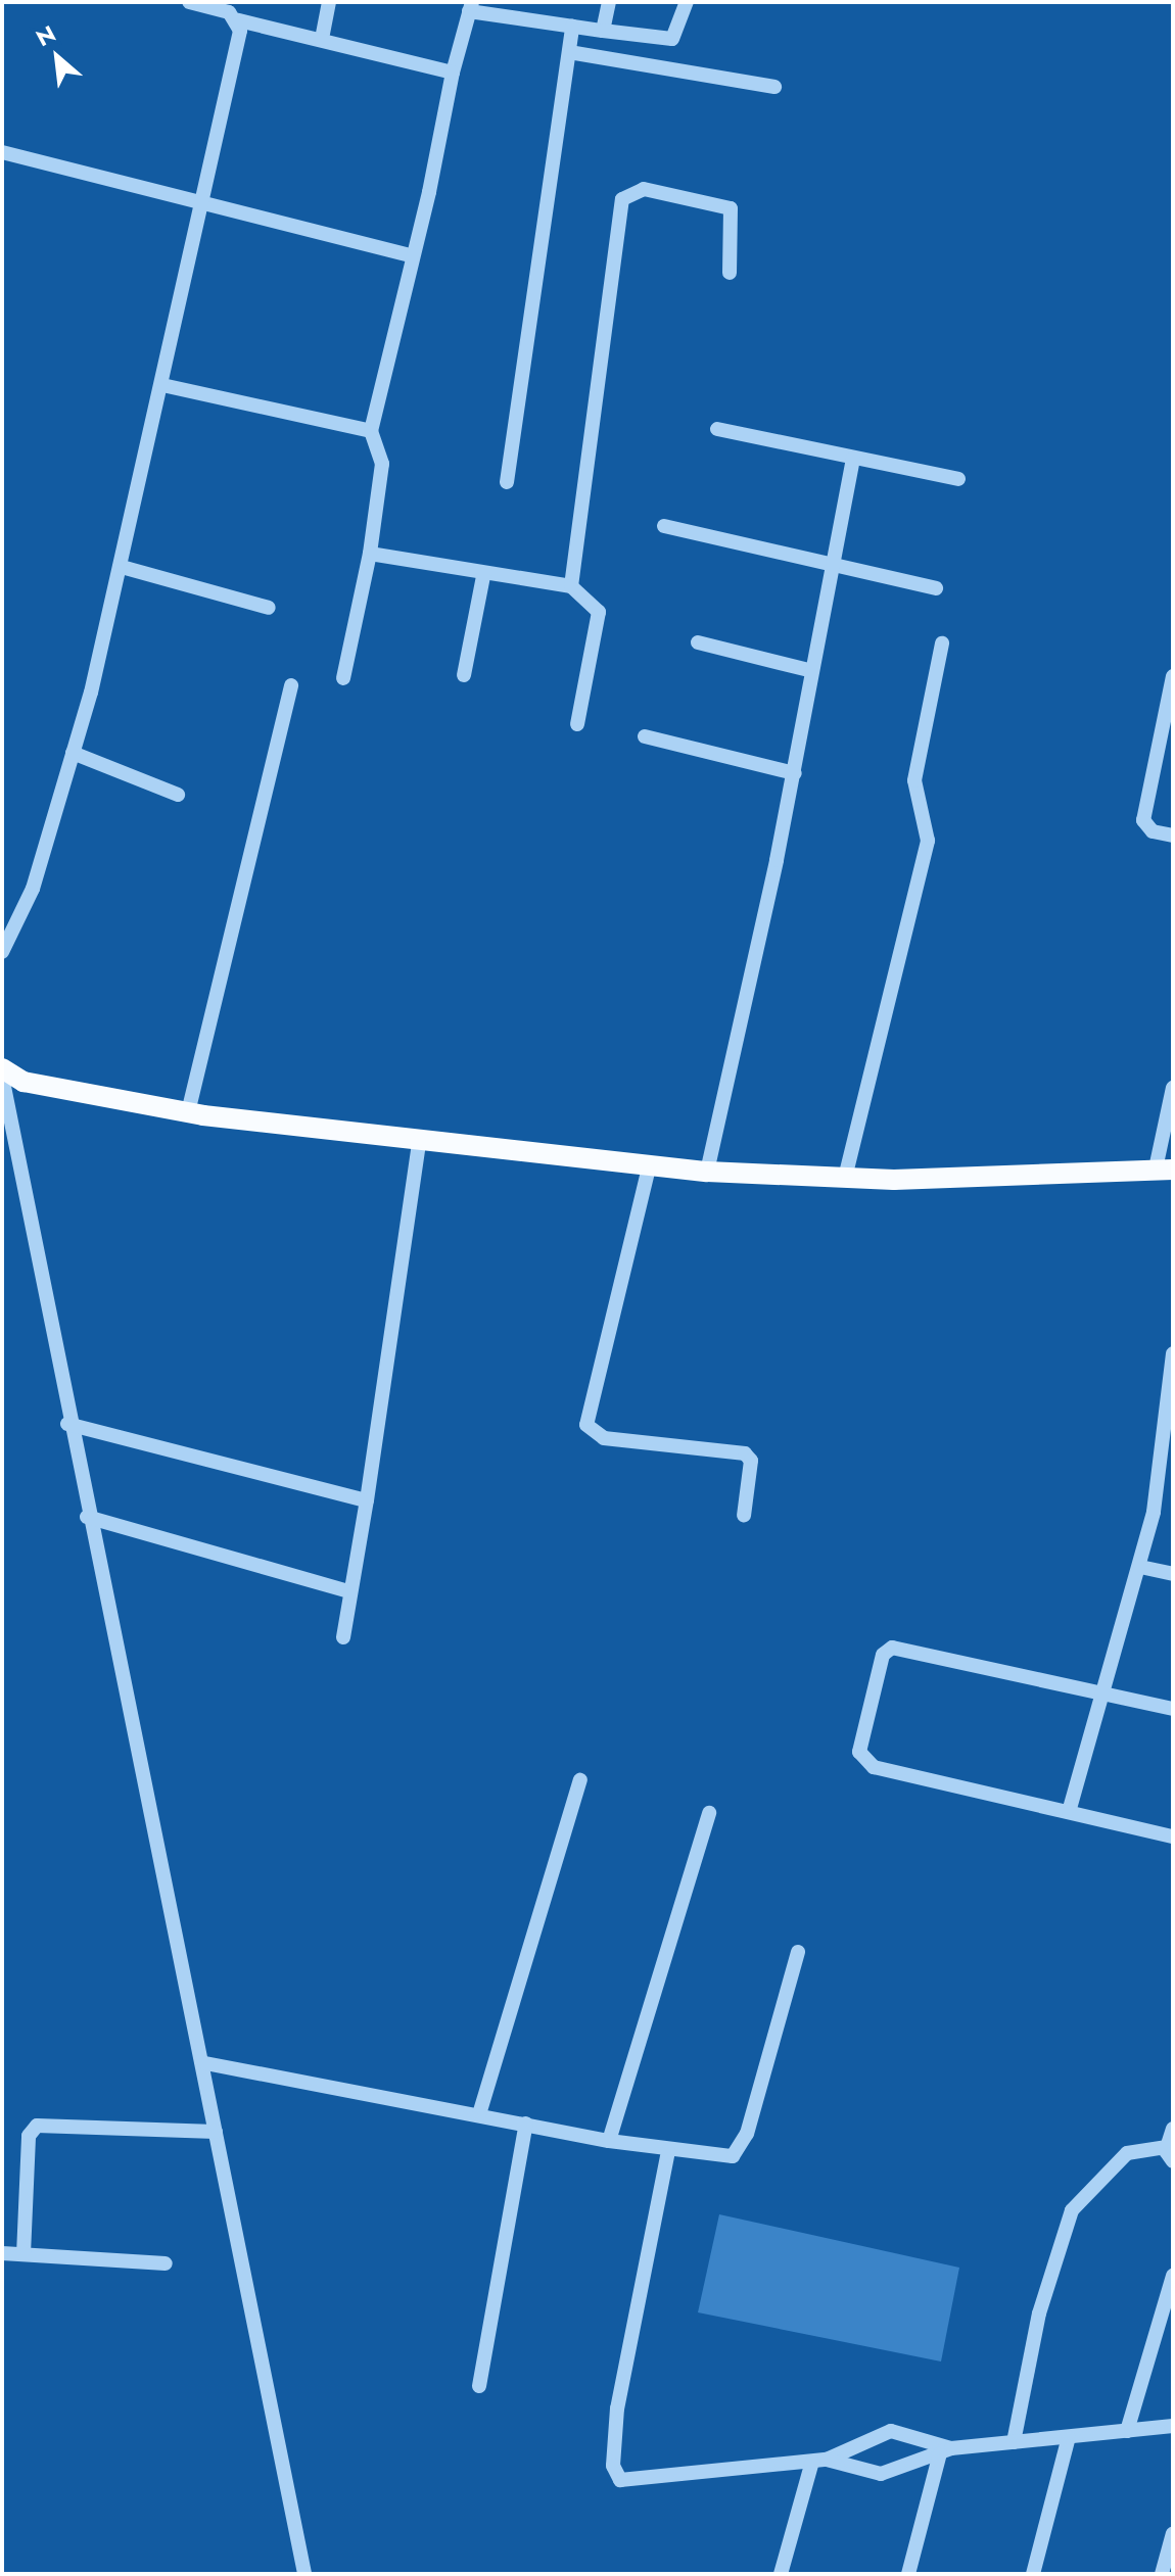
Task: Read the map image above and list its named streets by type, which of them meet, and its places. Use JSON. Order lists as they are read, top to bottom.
{
  "north": "top left"
}
